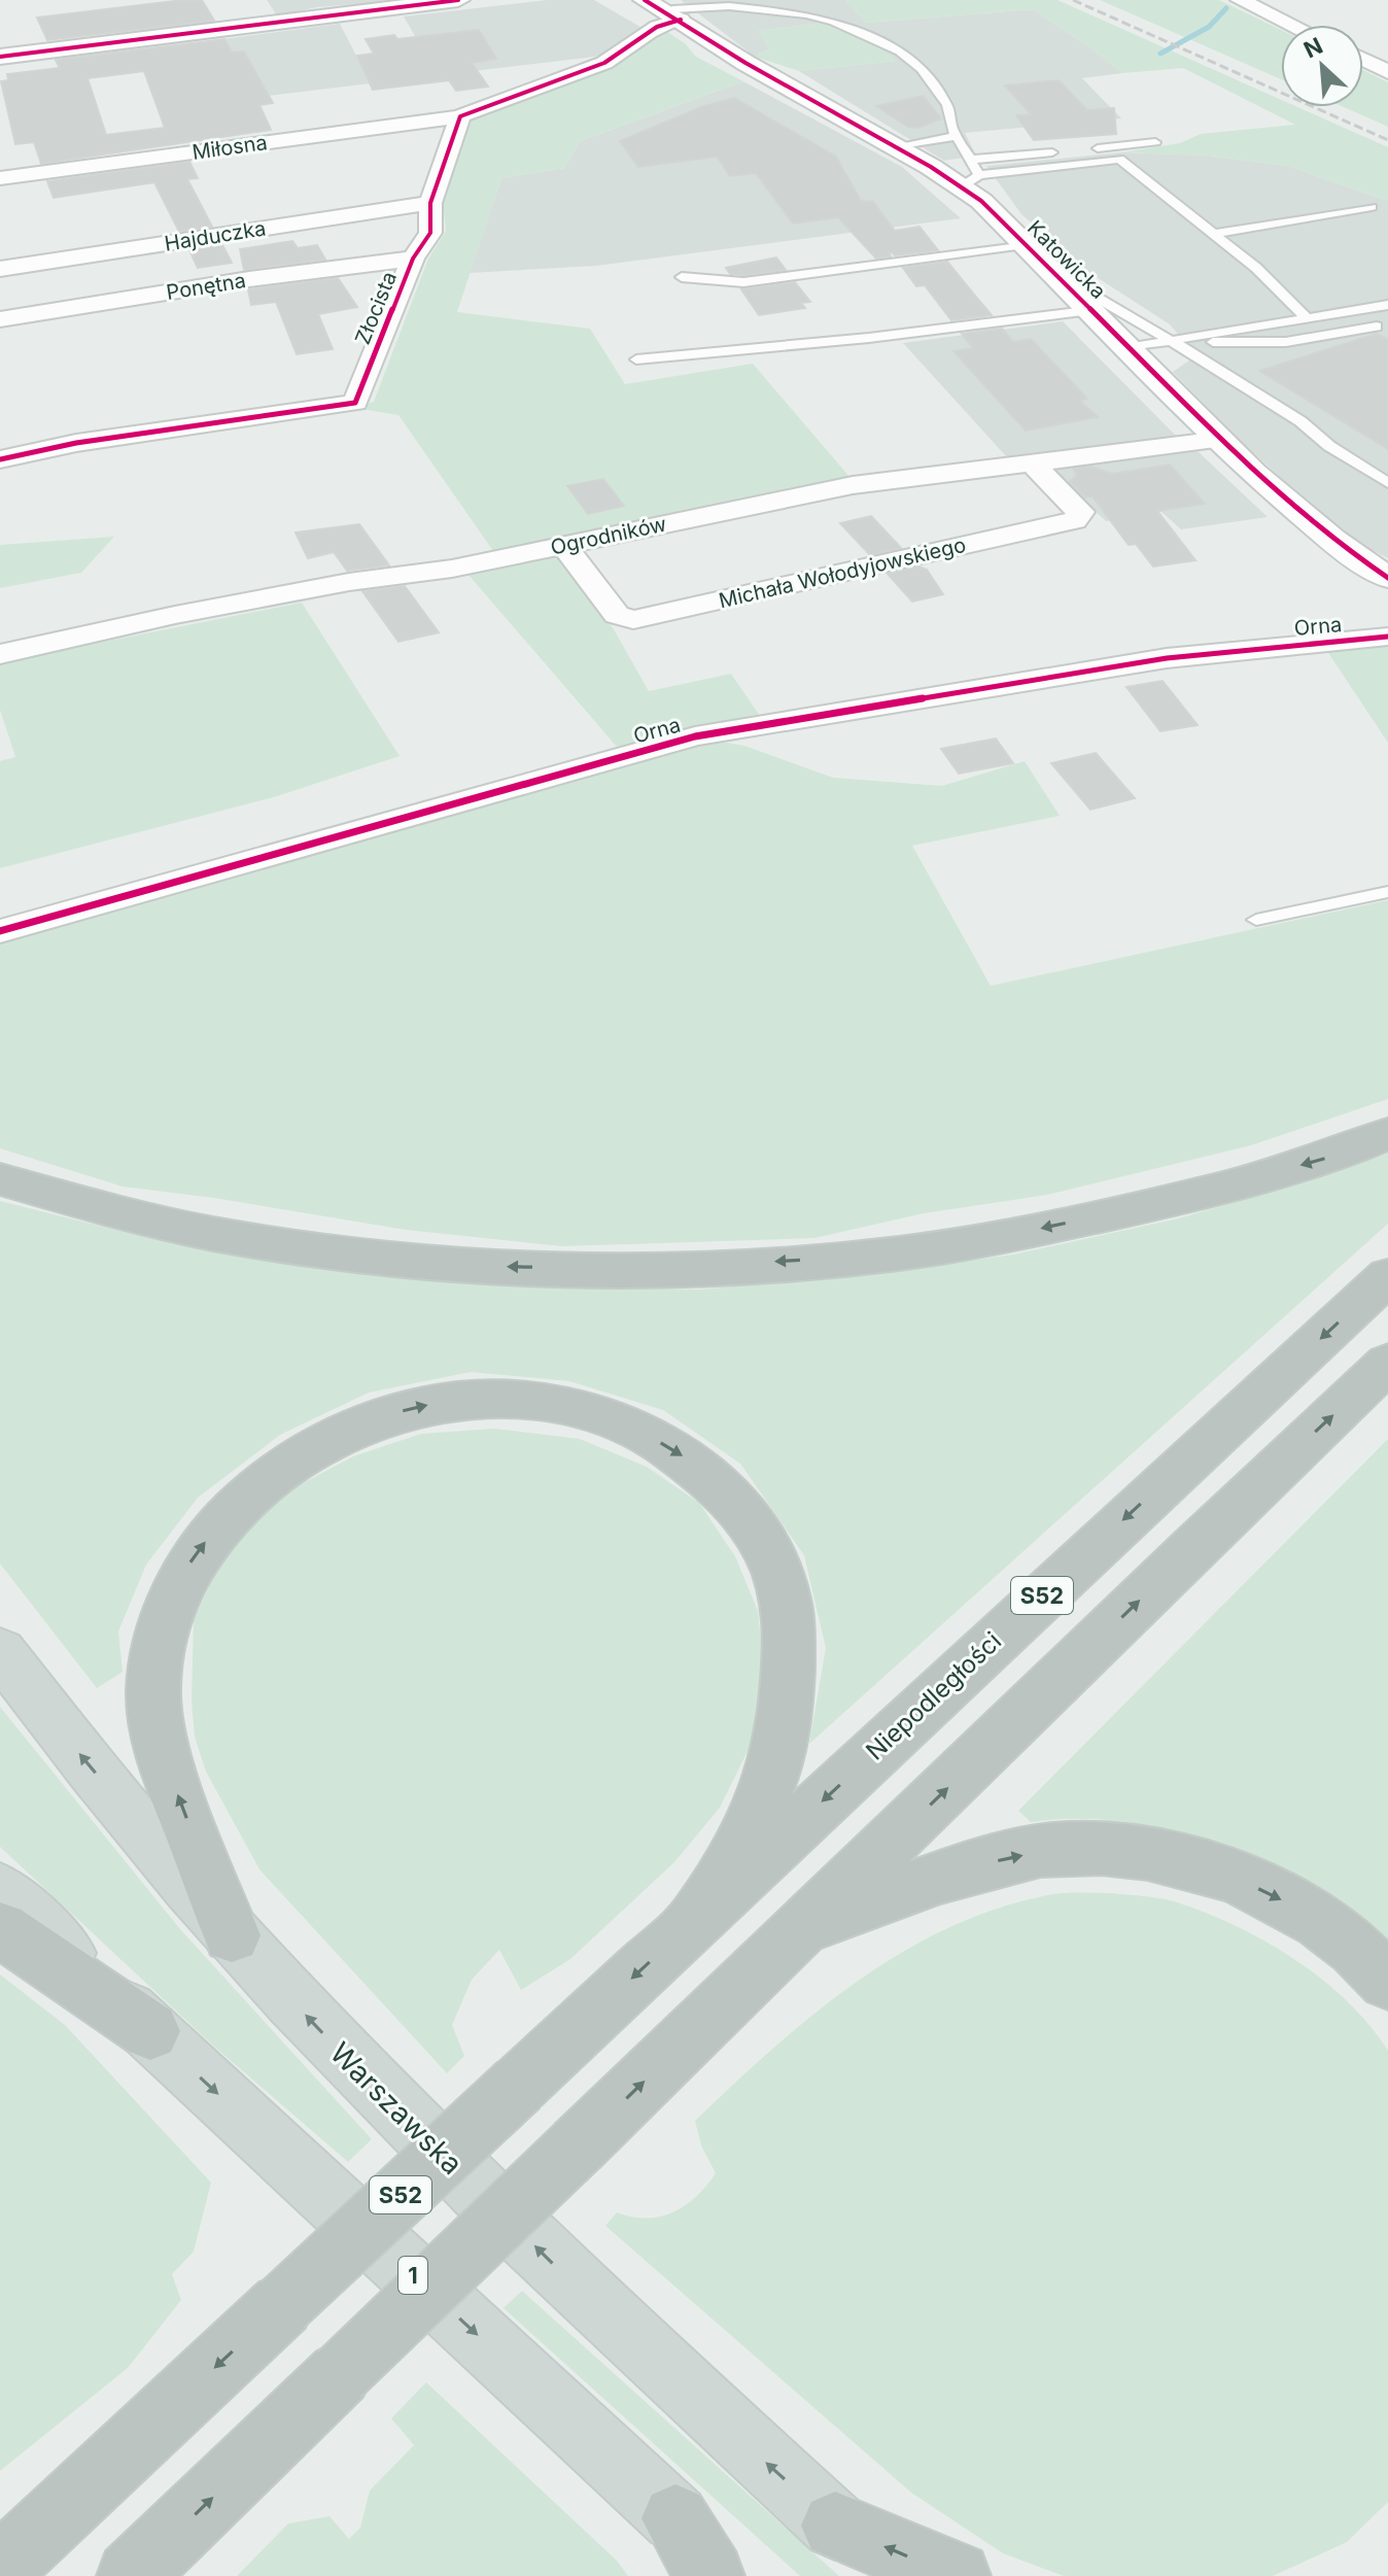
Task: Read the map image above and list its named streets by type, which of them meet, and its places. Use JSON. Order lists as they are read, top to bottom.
{
  "streets": {
    "highway": ["S52", "Niepodległości"],
    "main road": ["Warszawska", "1"],
    "street": [
      "Miłosna",
      "Hajduczka",
      "Katowicka",
      "Ponętna",
      "Złocista",
      "Ogrodników",
      "Michała Wołodyjowskiego",
      "Orna"
    ]
  },
  "crossings": [
    ["Miłosna", "Złocista"],
    ["Hajduczka", "Złocista"],
    ["Katowicka", "Ogrodników"],
    ["Ponętna", "Złocista"],
    ["Ogrodników", "Michała Wołodyjowskiego"],
    ["S52", "Niepodległości"]
  ],
  "north": "top left"
}
